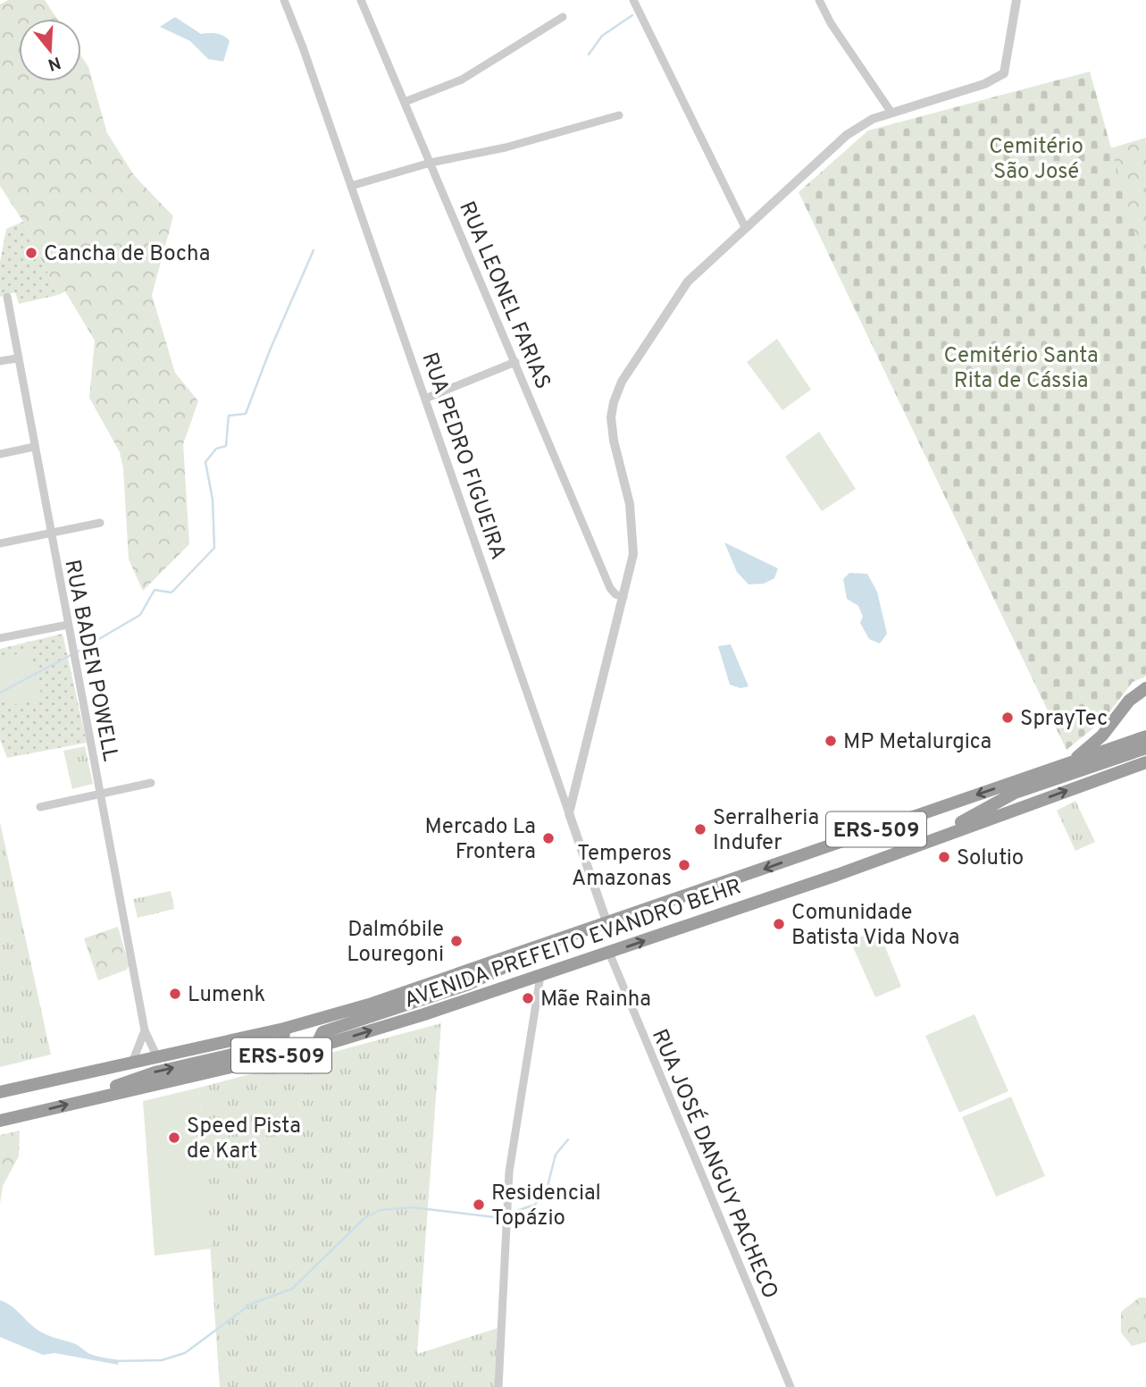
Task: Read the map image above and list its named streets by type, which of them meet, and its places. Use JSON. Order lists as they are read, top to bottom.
{
  "streets": {
    "highway": ["ERS-509", "AVENIDA PREFEITO EVANDRO BEHR"],
    "street": [
      "RUA LEONEL FARIAS",
      "RUA PEDRO FIGUEIRA",
      "RUA BADEN POWELL",
      "RUA JOSÉ DANGUY PACHECO"
    ]
  },
  "crossings": [
    ["RUA PEDRO FIGUEIRA", "AVENIDA PREFEITO EVANDRO BEHR"],
    ["RUA BADEN POWELL", "AVENIDA PREFEITO EVANDRO BEHR"],
    ["AVENIDA PREFEITO EVANDRO BEHR", "RUA JOSÉ DANGUY PACHECO"]
  ],
  "parks": ["Cemitério São José", "Cemitério Santa Rita de Cássia"],
  "places": [
    "Cancha de Bocha",
    "SprayTec",
    "MP Metalurgica",
    "Serralheria Indufer",
    "Mercado La Frontera",
    "Solutio",
    "Temperos Amazonas",
    "Comunidade Batista Vida Nova",
    "Dalmóbile Louregoni",
    "Lumenk",
    "Mãe Rainha",
    "Speed Pista de Kart",
    "Residencial Topázio"
  ],
  "north": "bottom"
}
